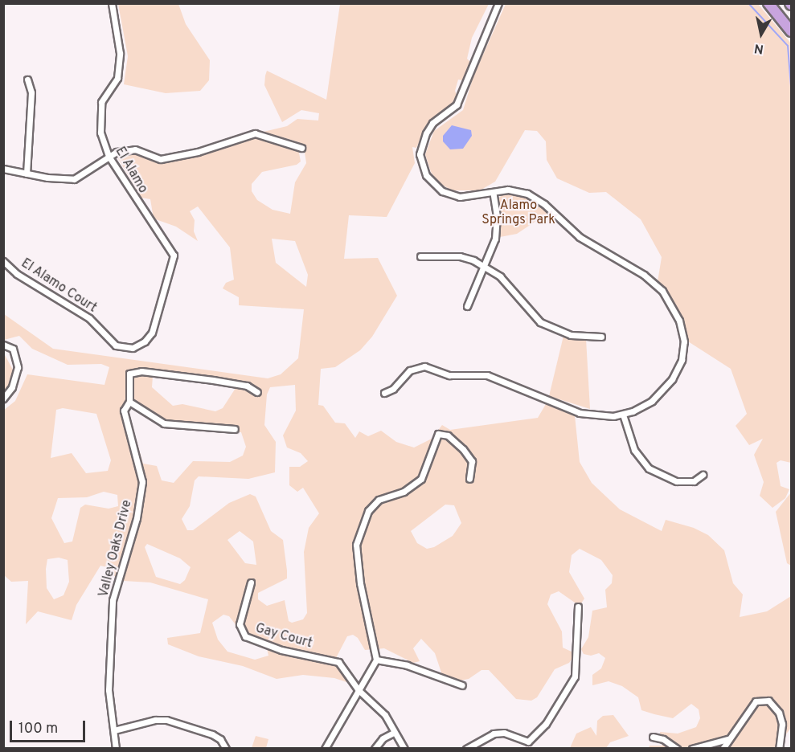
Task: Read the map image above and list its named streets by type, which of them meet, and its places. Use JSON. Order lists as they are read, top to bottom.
{
  "streets": {
    "street": [
      "El Alamo",
      "El Alamo Court",
      "Valley Oaks Drive",
      "Gay Court"
    ]
  },
  "crossings": [
    ["El Alamo", "El Alamo Court"]
  ],
  "parks": ["Alamo Springs Park"],
  "scale_bar": "100 m",
  "north": "bottom"
}
